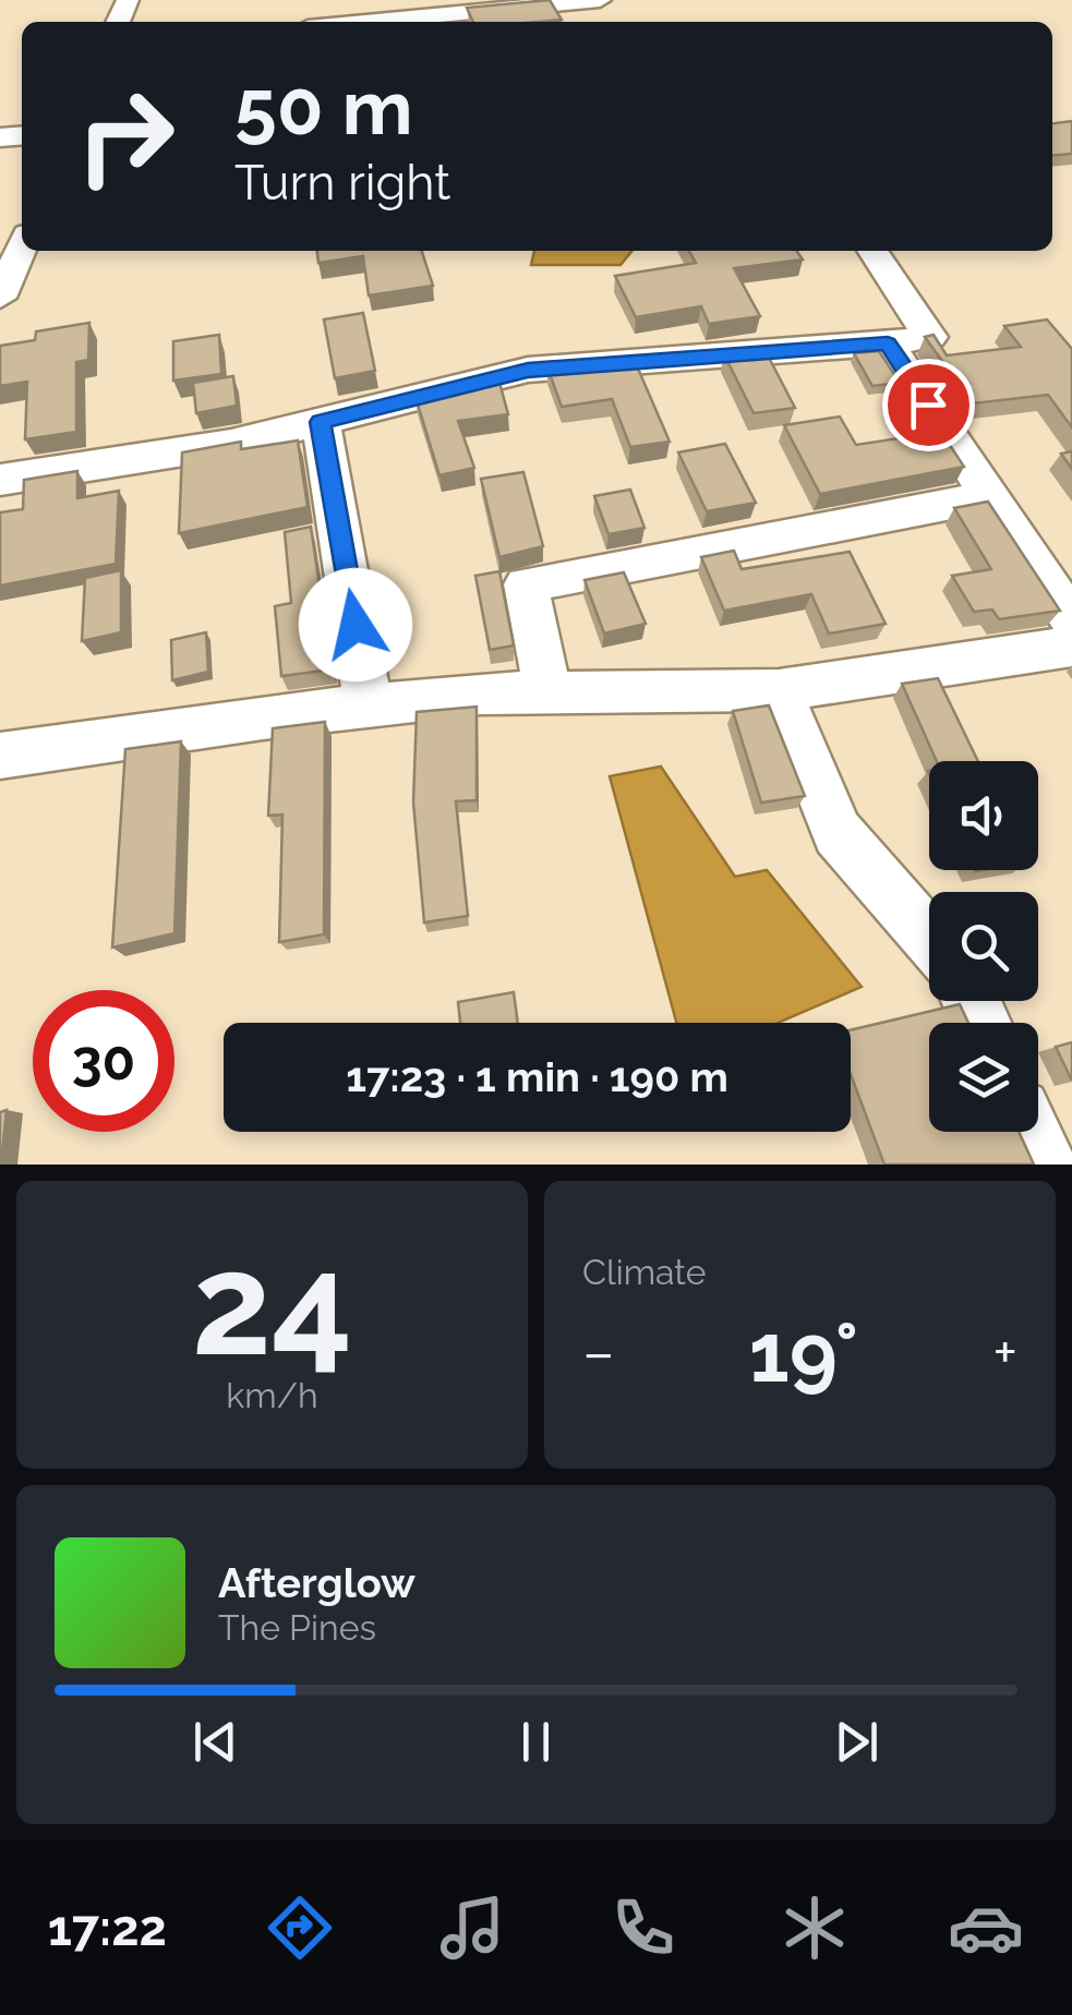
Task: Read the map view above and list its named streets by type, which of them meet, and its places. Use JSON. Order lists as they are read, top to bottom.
{
  "page": {
    "turn": ["50 m", "Turn right"],
    "limit": "30",
    "trip": "17:23 · 1 min · 190 m",
    "tile": [
      ["24", "km/h"],
      "Climate"
    ],
    "heat": ["−", "19°", "+"],
    "song": ["Afterglow", "The Pines"],
    "tabs": "17:22"
  }
}
